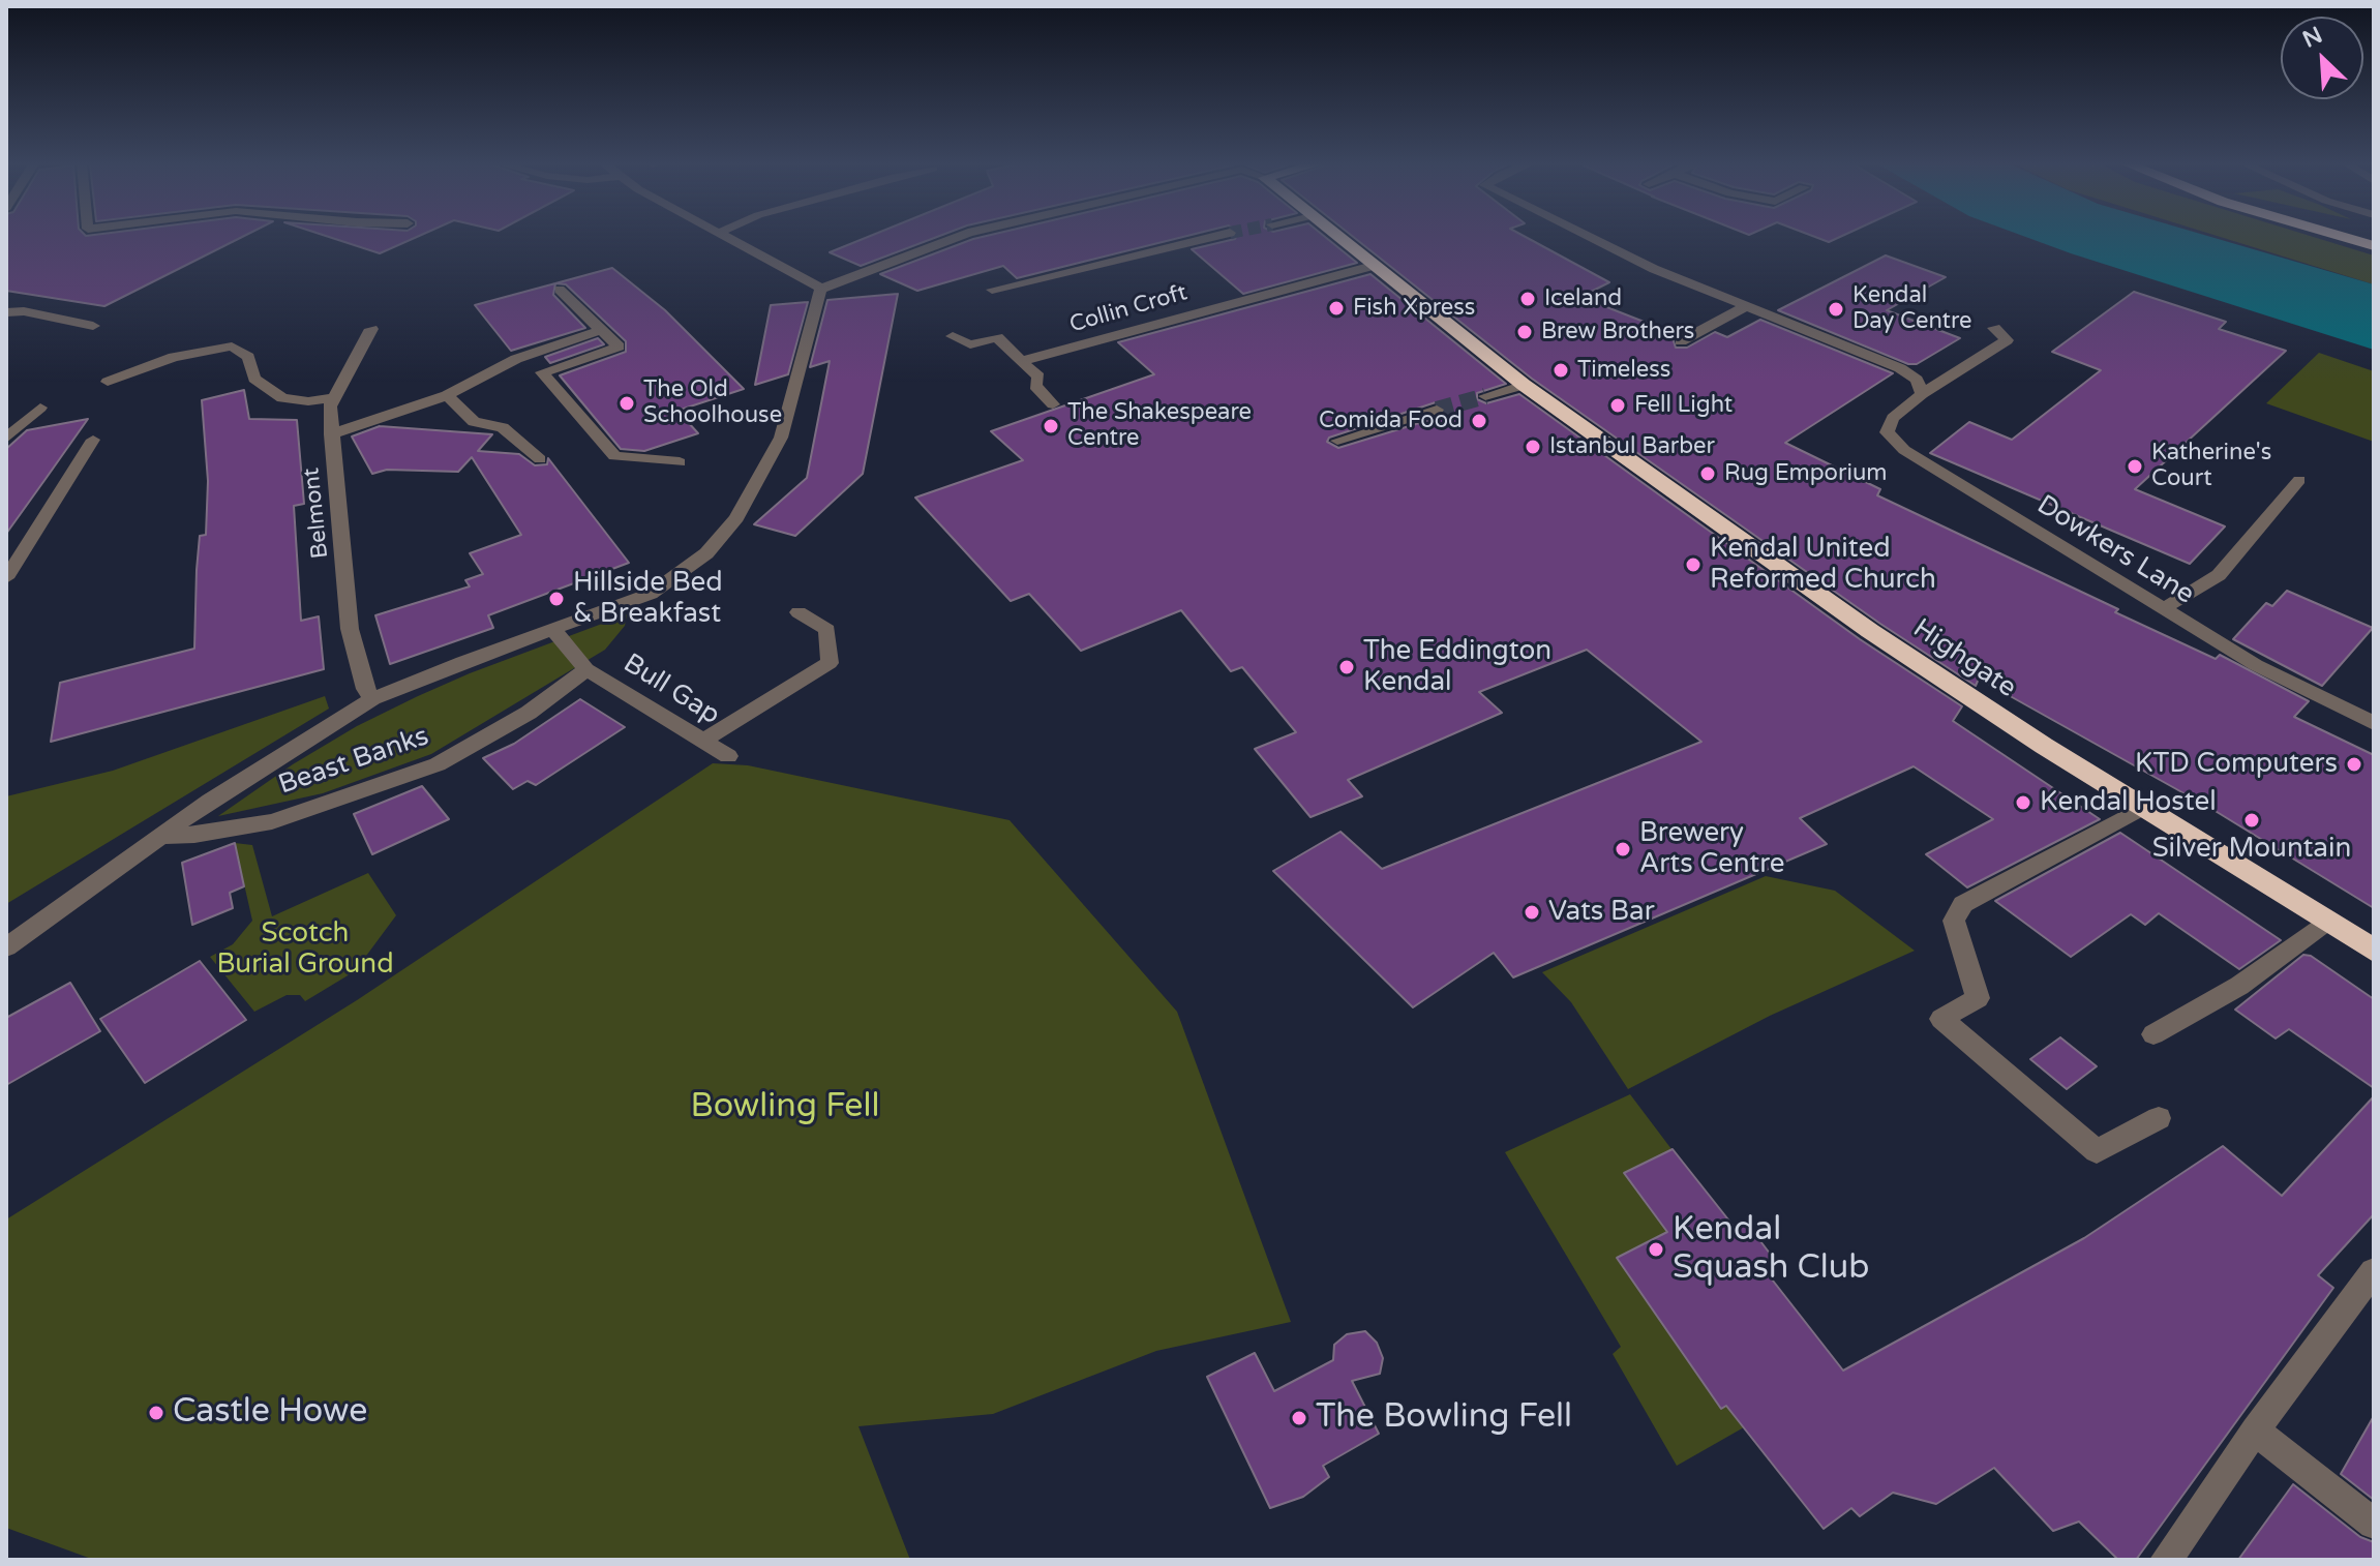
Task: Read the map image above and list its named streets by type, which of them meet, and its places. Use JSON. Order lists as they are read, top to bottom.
{
  "streets": {
    "highway": ["Highgate"],
    "street": [
      "Collin Croft",
      "Belmont",
      "Dowkers Lane",
      "Bull Gap",
      "Beast Banks"
    ]
  },
  "crossings": [
    ["Collin Croft", "Highgate"],
    ["Belmont", "Beast Banks"],
    ["Bull Gap", "Beast Banks"]
  ],
  "parks": ["Scotch Burial Ground", "Bowling Fell"],
  "places": [
    "Iceland",
    "Fish Xpress",
    "Kendal Day Centre",
    "Brew Brothers",
    "Timeless",
    "The Old Schoolhouse",
    "Fell Light",
    "Comida Food",
    "The Shakespeare Centre",
    "Istanbul Barber",
    "Katherine's Court",
    "Rug Emporium",
    "Kendal United Reformed Church",
    "Hillside Bed & Breakfast",
    "The Eddington Kendal",
    "KTD Computers",
    "Kendal Hostel",
    "Silver Mountain",
    "Brewery Arts Centre",
    "Vats Bar",
    "Kendal Squash Club",
    "Castle Howe",
    "The Bowling Fell"
  ],
  "north": "top left"
}
